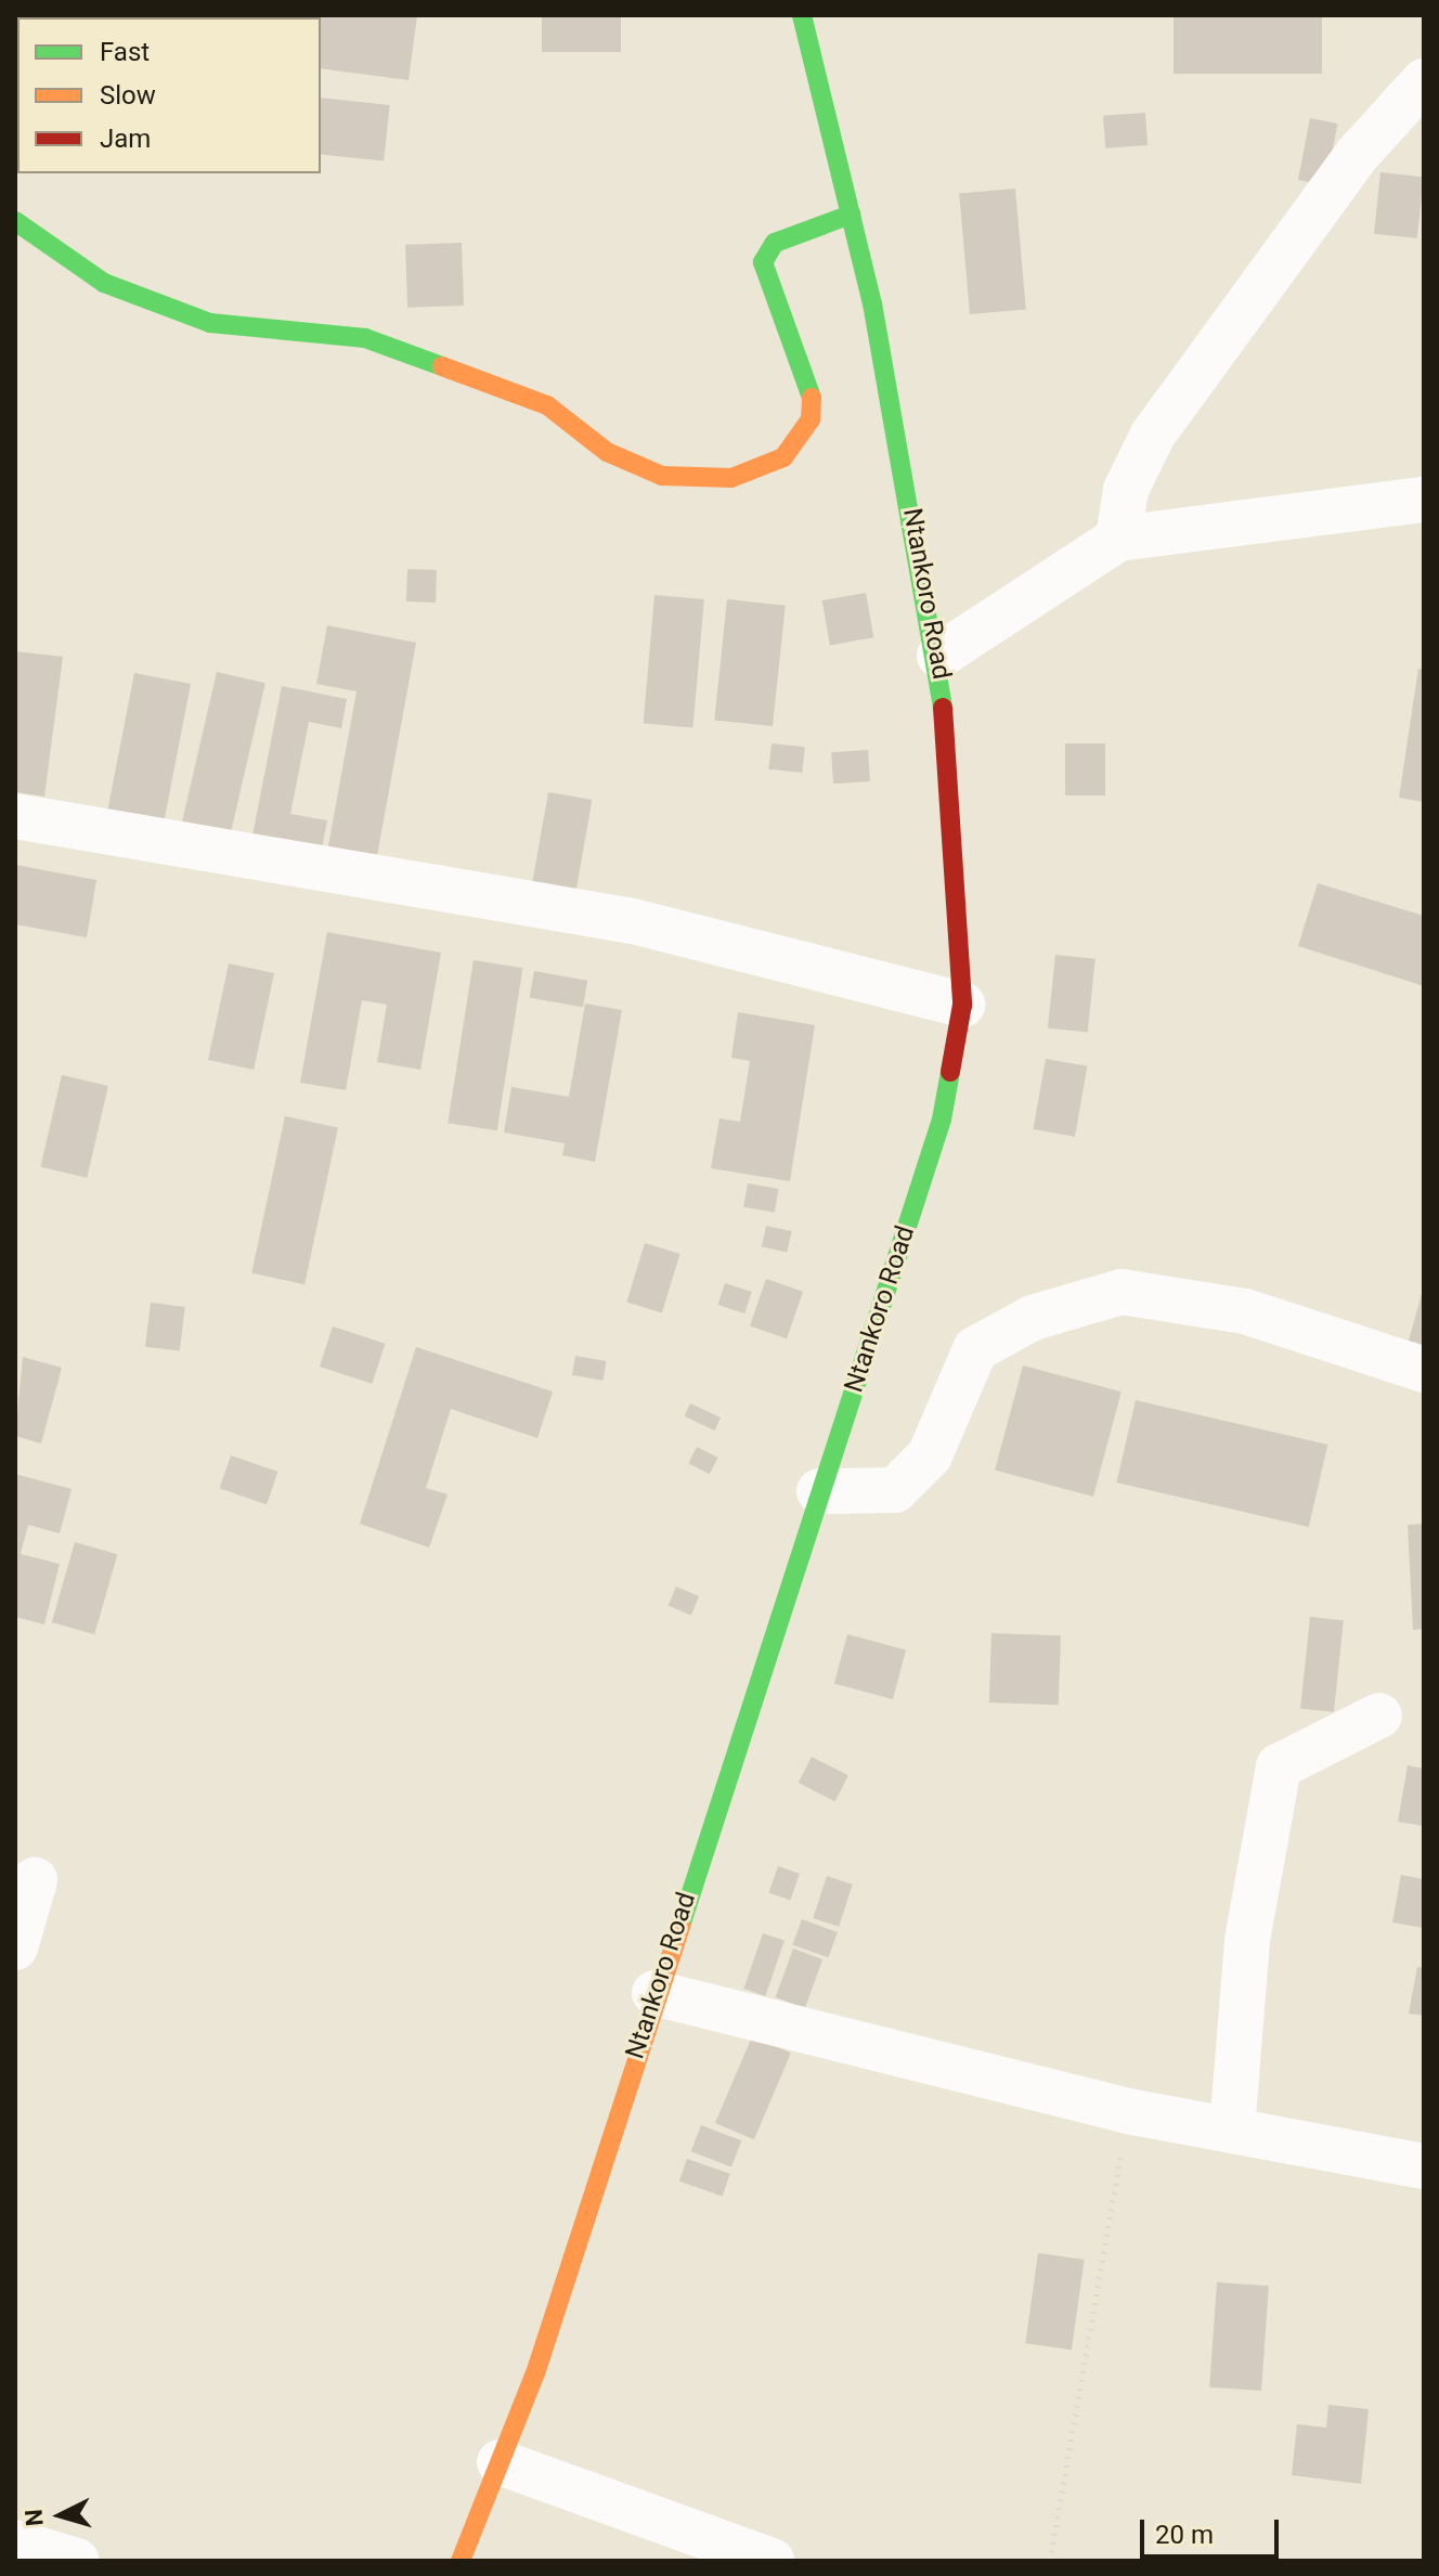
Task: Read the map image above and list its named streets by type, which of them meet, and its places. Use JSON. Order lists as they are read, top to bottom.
{
  "streets": {
    "main road": ["Ntankoro Road"]
  },
  "legend": ["Fast", "Slow", "Jam"],
  "scale_bar": "20 m",
  "north": "left"
}
